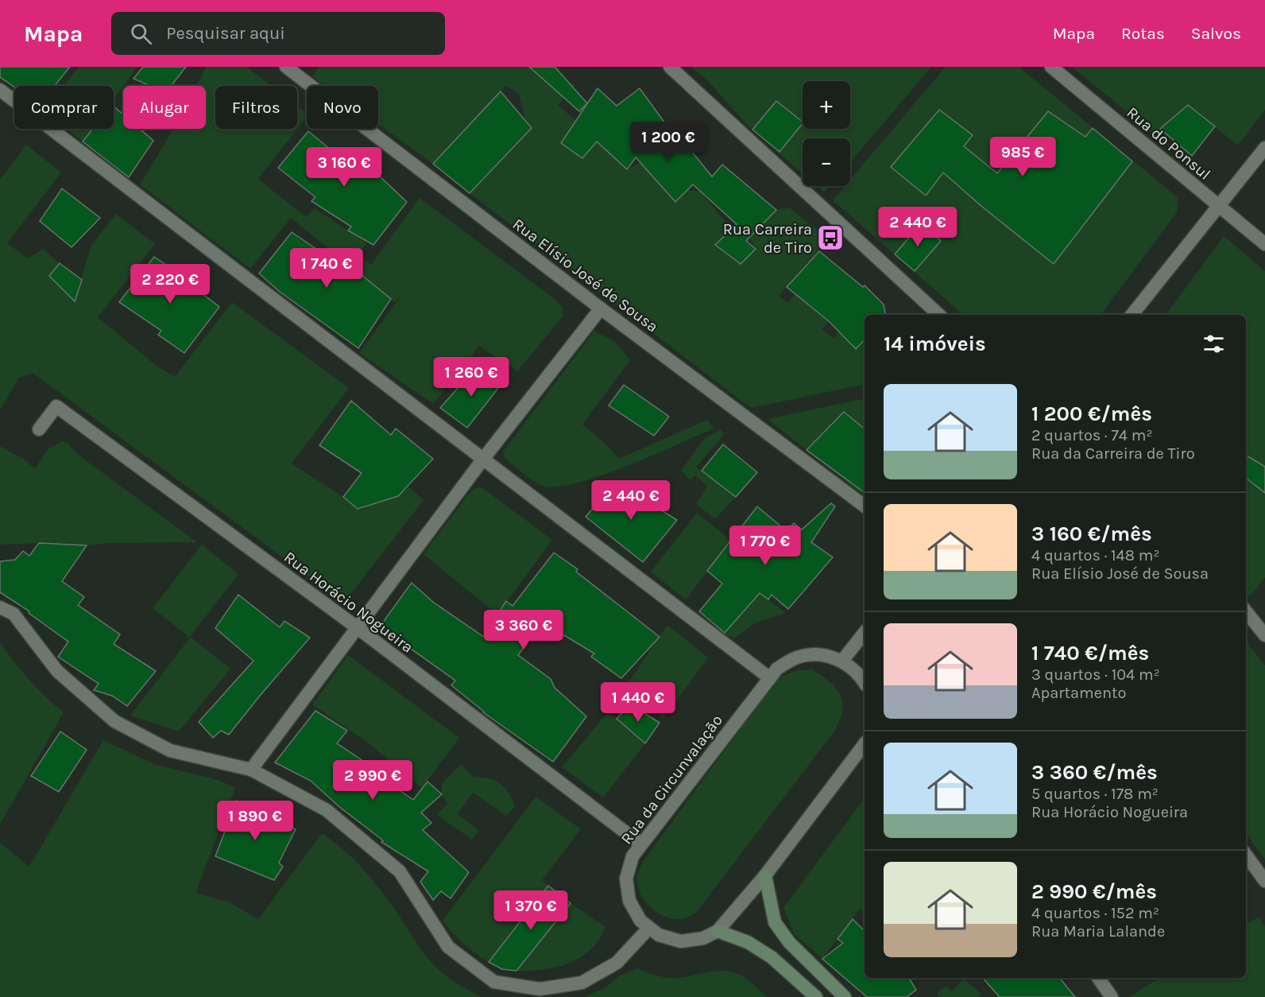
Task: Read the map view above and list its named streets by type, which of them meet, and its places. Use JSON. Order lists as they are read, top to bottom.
{
  "streets": {
    "street": [
      "Rua do Ponsul",
      "Rua Elísio José de Sousa",
      "Rua Horácio Nogueira",
      "Rua da Circunvalação"
    ]
  },
  "crossings": [
    ["Rua Horácio Nogueira", "Rua da Circunvalação"]
  ],
  "places": {
    "bus stop": ["Rua Carreira de Tiro"]
  },
  "page": {
    "header": "Mapa",
    "search": "Pesquisar aqui",
    "nav": ["Mapa", "Rotas", "Salvos"],
    "map_buttons": ["+", "−"],
    "chip": [
      "Comprar",
      "Alugar",
      "Filtros",
      "Novo"
    ],
    "price": [
      "1 200 €",
      "985 €",
      "3 160 €",
      "2 440 €",
      "1 740 €",
      "2 220 €",
      "1 260 €",
      "2 440 €",
      "1 770 €",
      "3 360 €",
      "1 440 €",
      "2 990 €",
      "1 890 €",
      "1 370 €"
    ],
    "heading": "14 imóveis",
    "list": [
      {
        "name": "1 200 €/mês",
        "note": "2 quartos · 74 m² · Rua da Carreira de Tiro"
      },
      {
        "name": "3 160 €/mês",
        "note": "4 quartos · 148 m² · Rua Elísio José de Sousa"
      },
      {
        "name": "1 740 €/mês",
        "note": "3 quartos · 104 m² · Apartamento"
      },
      {
        "name": "3 360 €/mês",
        "note": "5 quartos · 178 m² · Rua Horácio Nogueira"
      },
      {
        "name": "2 990 €/mês",
        "note": "4 quartos · 152 m² · Rua Maria Lalande"
      }
    ]
  }
}
